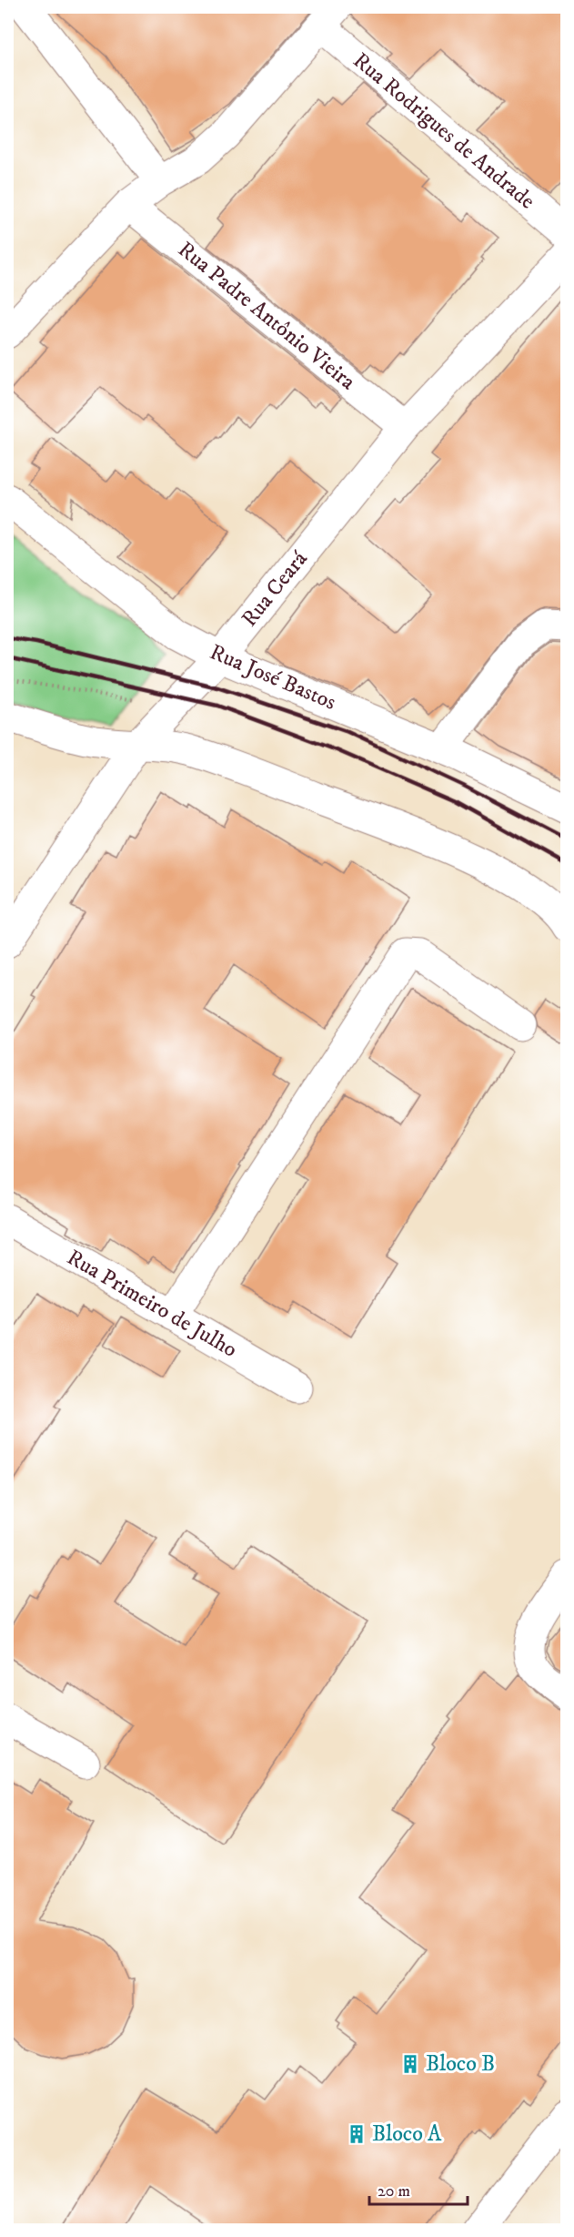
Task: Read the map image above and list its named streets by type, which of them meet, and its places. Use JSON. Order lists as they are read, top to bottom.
{
  "streets": {
    "street": [
      "Rua Rodrigues de Andrade",
      "Rua Padre Antônio Vieira",
      "Rua Ceará",
      "Rua José Bastos",
      "Rua Primeiro de Julho"
    ]
  },
  "crossings": [
    ["Rua Padre Antônio Vieira", "Rua Ceará"],
    ["Rua Ceará", "Rua José Bastos"]
  ],
  "places": {
    "building": ["Bloco B", "Bloco A"]
  },
  "scale_bar": "20 m"
}
